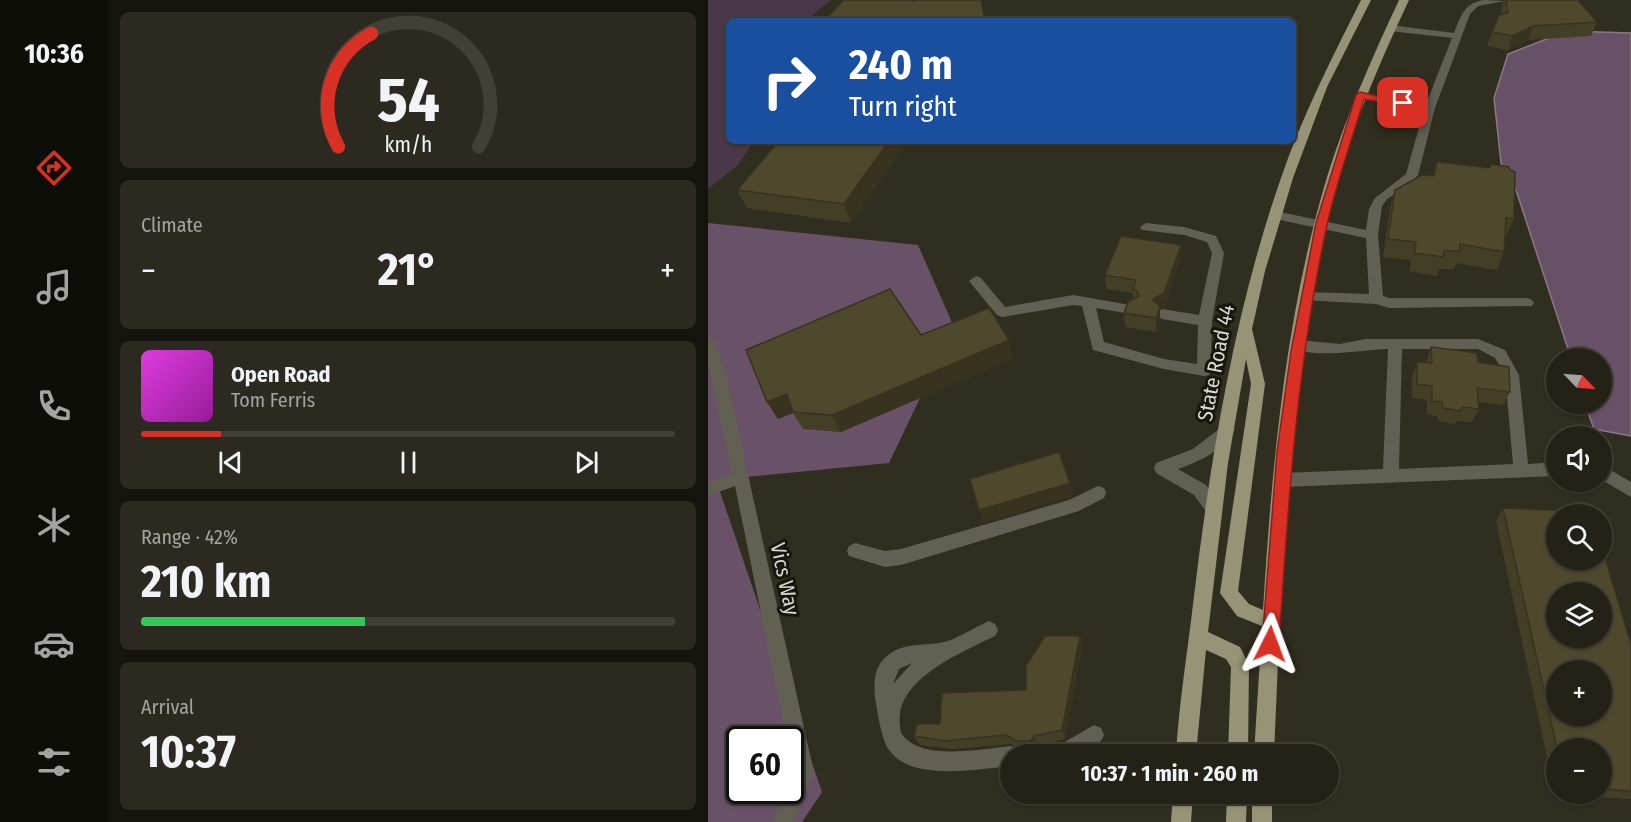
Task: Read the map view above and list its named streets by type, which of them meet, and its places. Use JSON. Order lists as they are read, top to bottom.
{
  "streets": {
    "main road": ["State Road 44"],
    "street": ["Vics Way"]
  },
  "north": "bottom right",
  "page": {
    "tabs": "10:36",
    "turn": ["240 m", "Turn right"],
    "tile": [
      "Climate",
      ["Range · 42%", "210 km"],
      ["Arrival", "10:37"]
    ],
    "heat": ["−", "21°", "+"],
    "map_buttons": ["+", "−"],
    "song": ["Open Road", "Tom Ferris"],
    "limit": "60",
    "trip": "10:37 · 1 min · 260 m",
    "gauge": ["54", "km/h"]
  }
}
